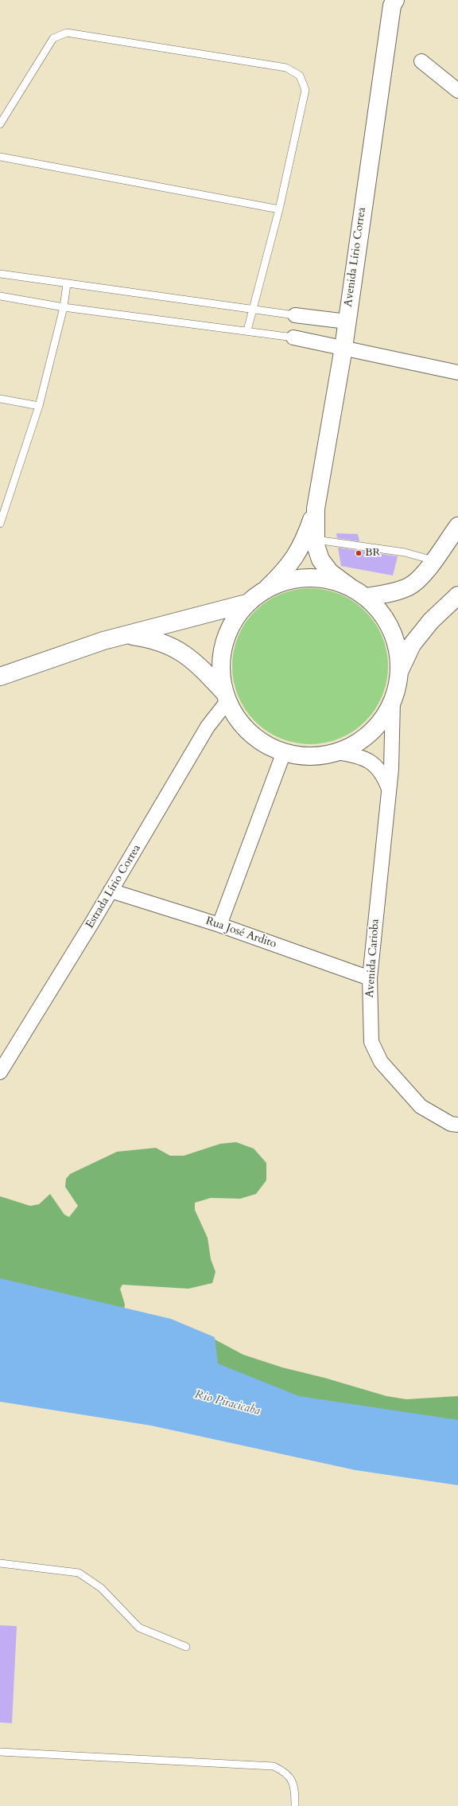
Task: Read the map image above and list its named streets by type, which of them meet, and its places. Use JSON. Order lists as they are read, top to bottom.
{
  "streets": {
    "main road": ["Avenida Lírio Correa"],
    "street": ["Estrada Lírio Correa", "Rua José Ardito", "Avenida Carioba"]
  },
  "crossings": [
    ["Estrada Lírio Correa", "Rua José Ardito"],
    ["Rua José Ardito", "Avenida Carioba"]
  ],
  "water": ["Rio Piracicaba"],
  "places": ["BR"]
}
